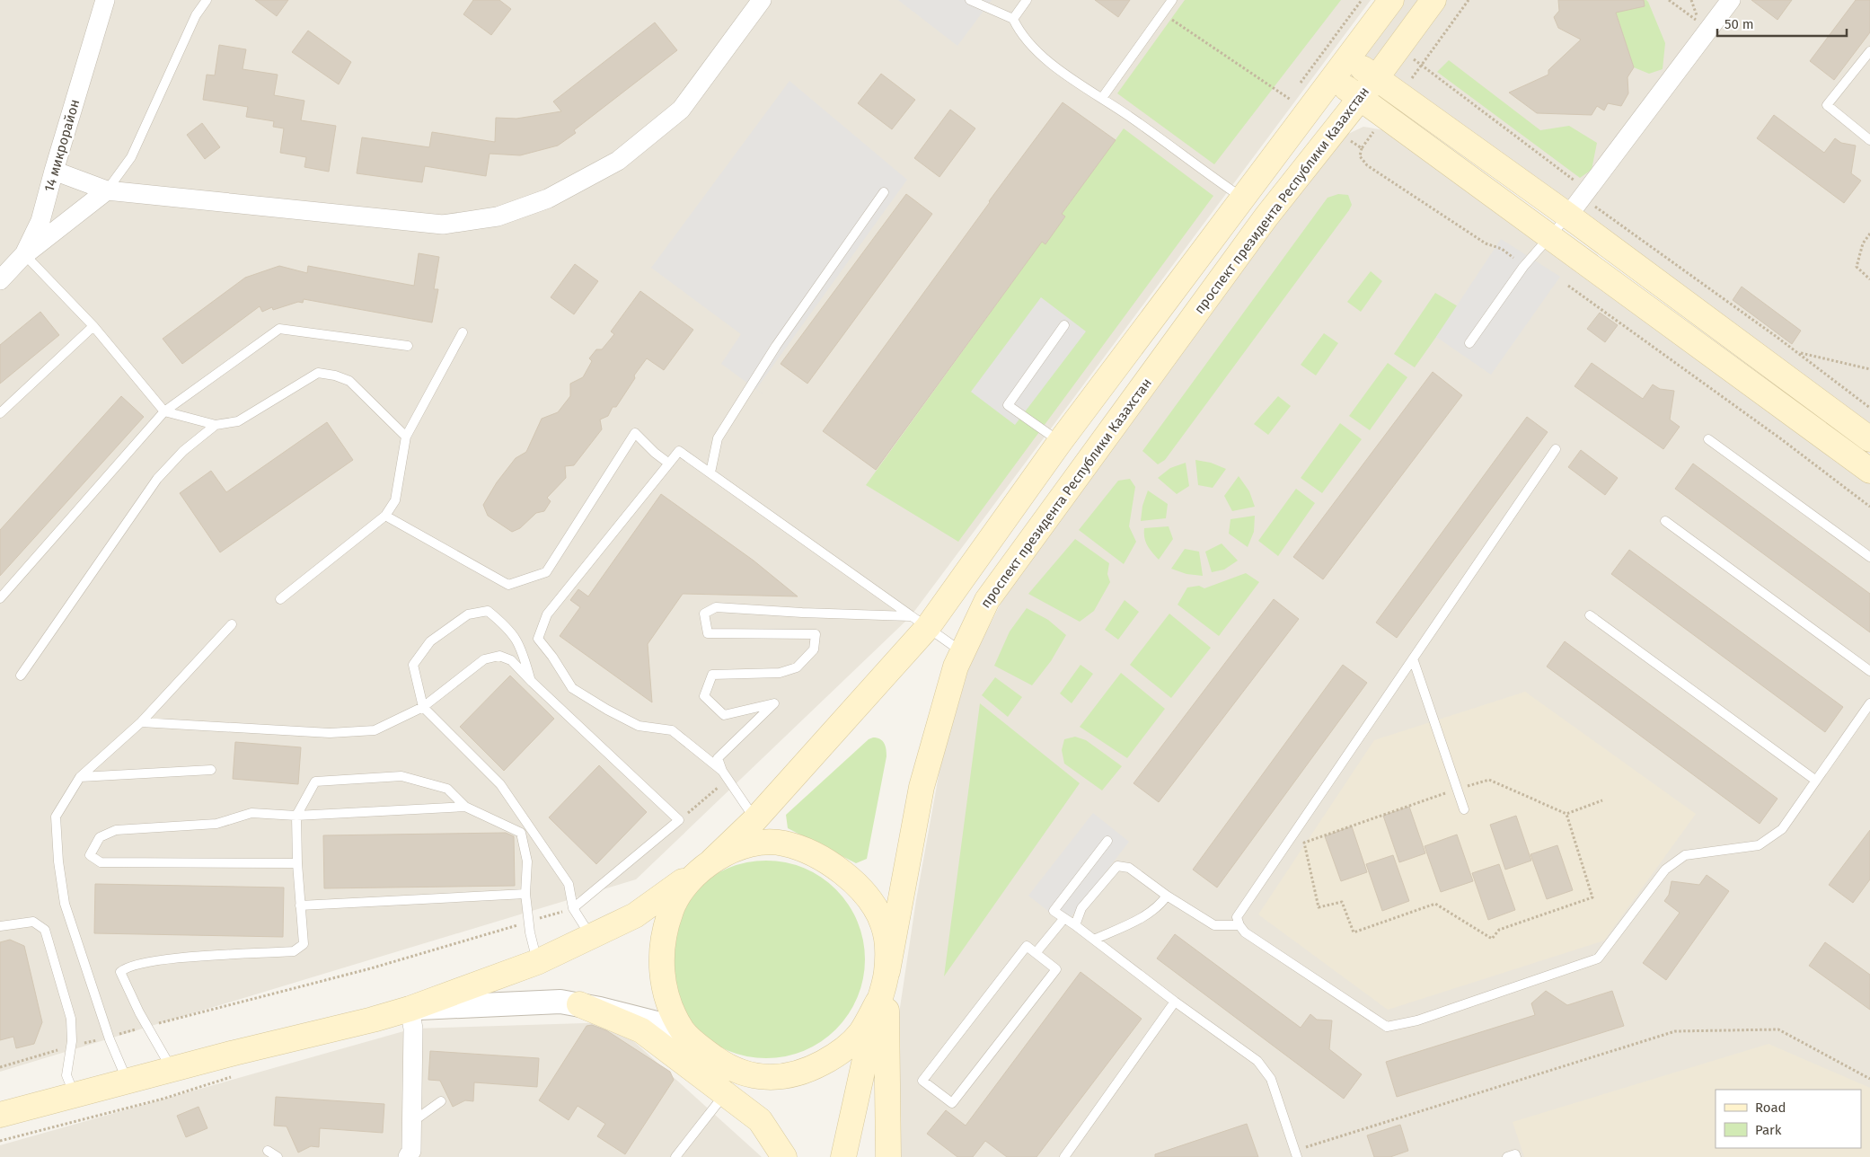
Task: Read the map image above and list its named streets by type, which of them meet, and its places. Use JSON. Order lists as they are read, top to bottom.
{
  "streets": {
    "main road": ["проспект президента Республики Казахстан"],
    "street": ["14 микрорайон"]
  },
  "legend": ["Road", "Park"],
  "scale_bar": "50 m"
}
